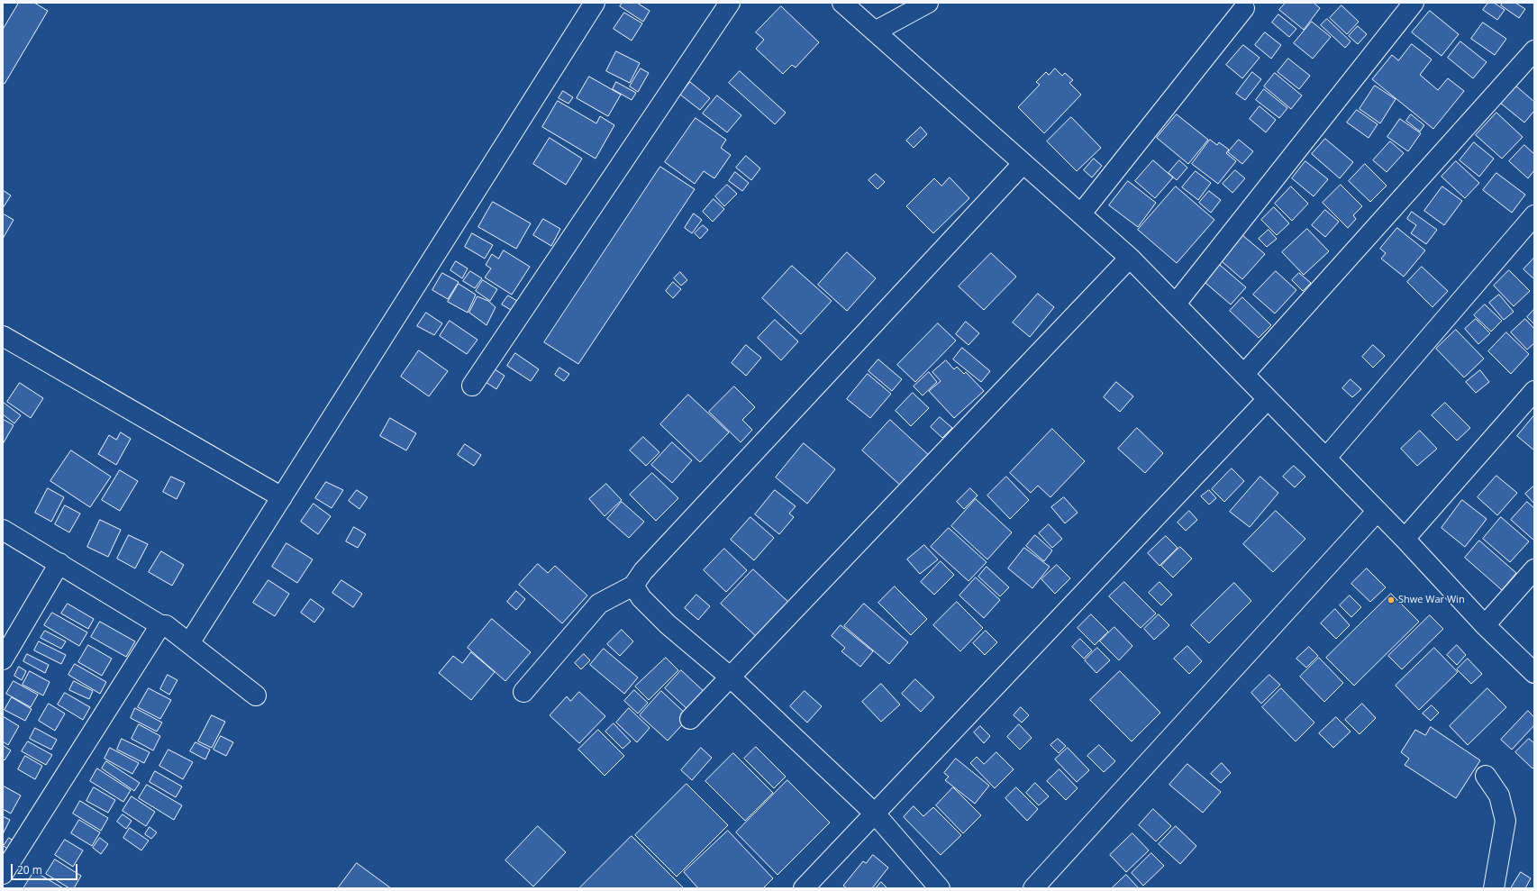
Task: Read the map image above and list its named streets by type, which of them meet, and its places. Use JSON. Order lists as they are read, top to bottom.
{
  "places": ["Shwe War Win"],
  "scale_bar": "20 m"
}
